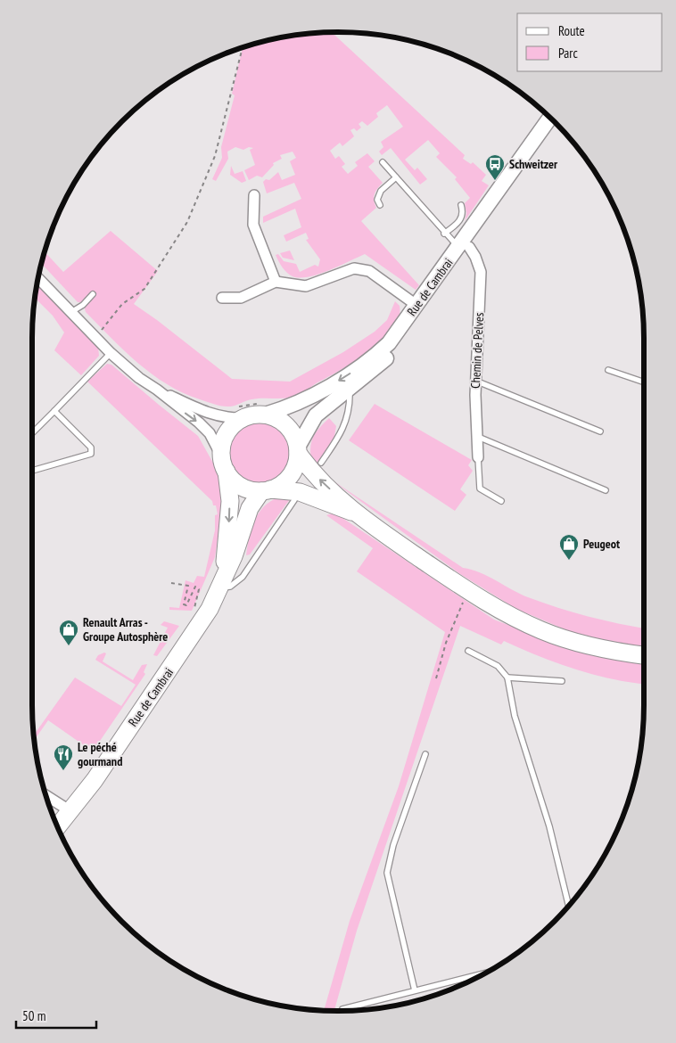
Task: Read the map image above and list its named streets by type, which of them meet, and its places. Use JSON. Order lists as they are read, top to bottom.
{
  "streets": {
    "main road": ["Rue de Cambrai"],
    "street": ["Chemin de Pelves"]
  },
  "crossings": [
    ["Rue de Cambrai", "Chemin de Pelves"]
  ],
  "places": {
    "bus stop": ["Schweitzer"],
    "shop": ["Peugeot", "Renault Arras - Groupe Autosphère"],
    "restaurant": ["Le péché gourmand"]
  },
  "legend": ["Route", "Parc"],
  "scale_bar": "50 m"
}
